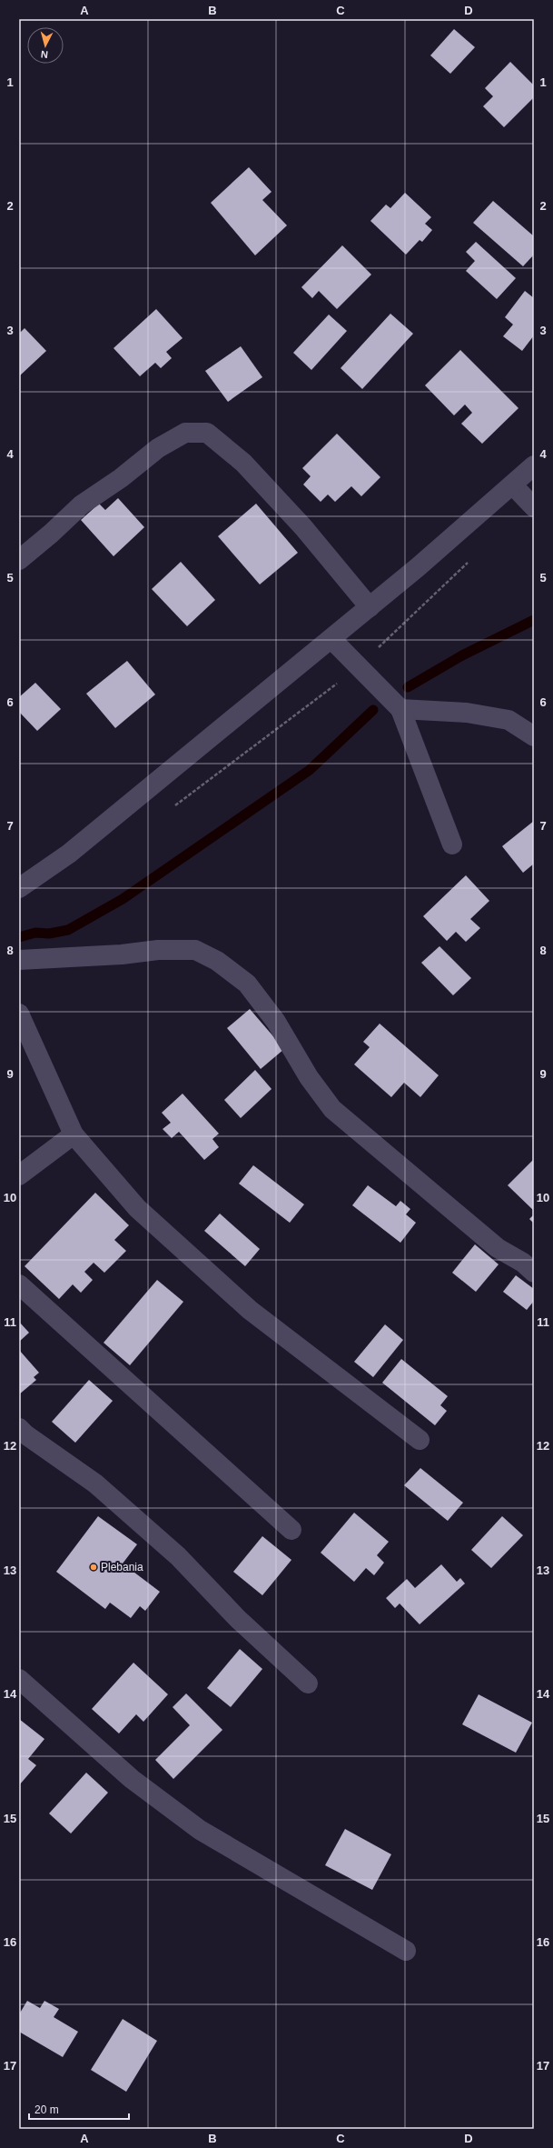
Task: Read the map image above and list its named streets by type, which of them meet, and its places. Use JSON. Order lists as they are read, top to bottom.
{
  "places": ["Plebania"],
  "scale_bar": "20 m",
  "north": "bottom",
  "grid": {
    "columns": [
      "A",
      "B",
      "C",
      "D"
    ],
    "rows": [
      "1",
      "2",
      "3",
      "4",
      "5",
      "6",
      "7",
      "8",
      "9",
      "10",
      "11",
      "12",
      "13",
      "14",
      "15",
      "16",
      "17"
    ]
  }
}
